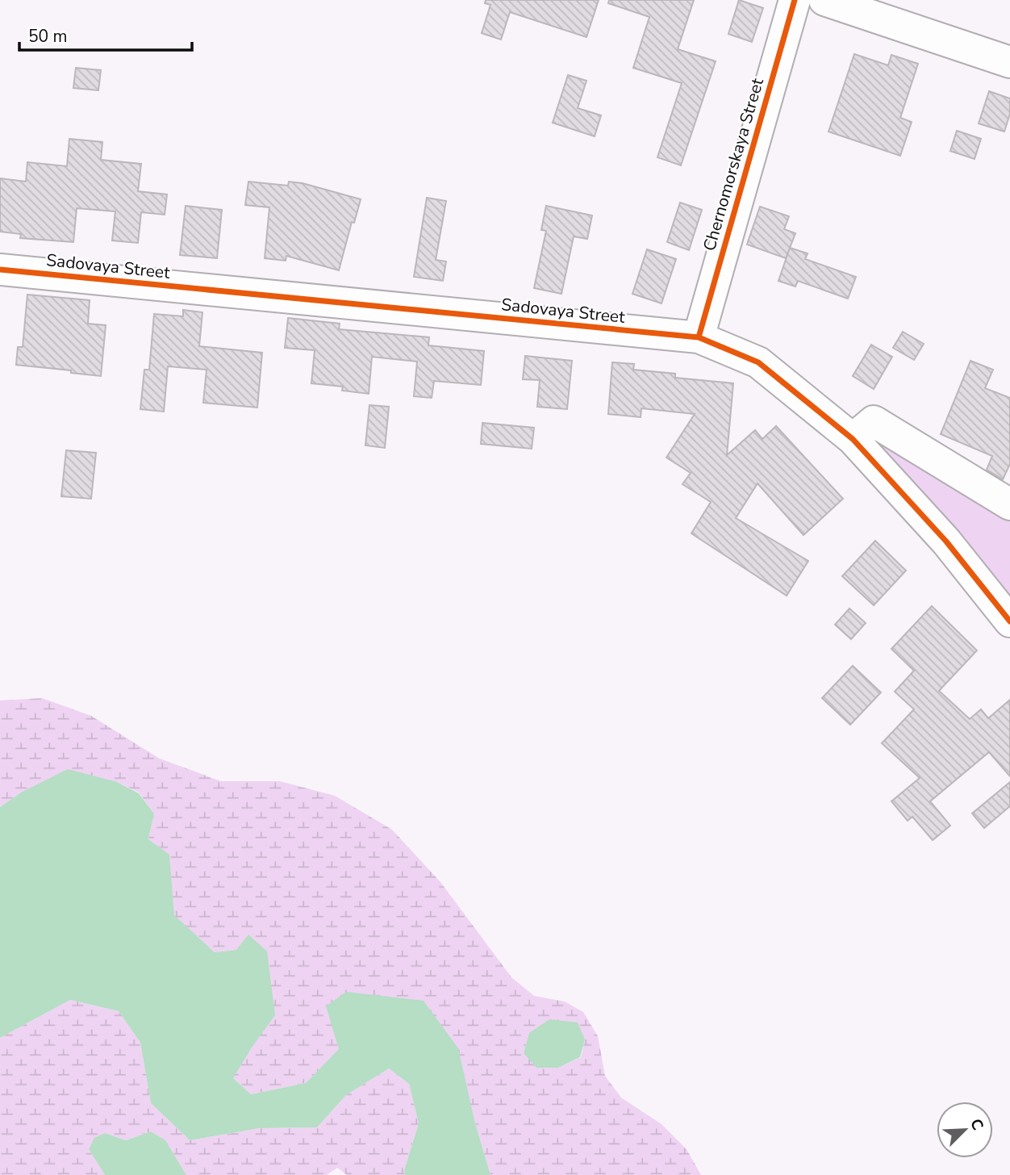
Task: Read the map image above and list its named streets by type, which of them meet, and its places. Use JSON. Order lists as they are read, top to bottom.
{
  "streets": {
    "street": ["Chernomorskaya Street", "Sadovaya Street"]
  },
  "crossings": [
    ["Chernomorskaya Street", "Sadovaya Street"]
  ],
  "scale_bar": "50 m",
  "north": "top right"
}
